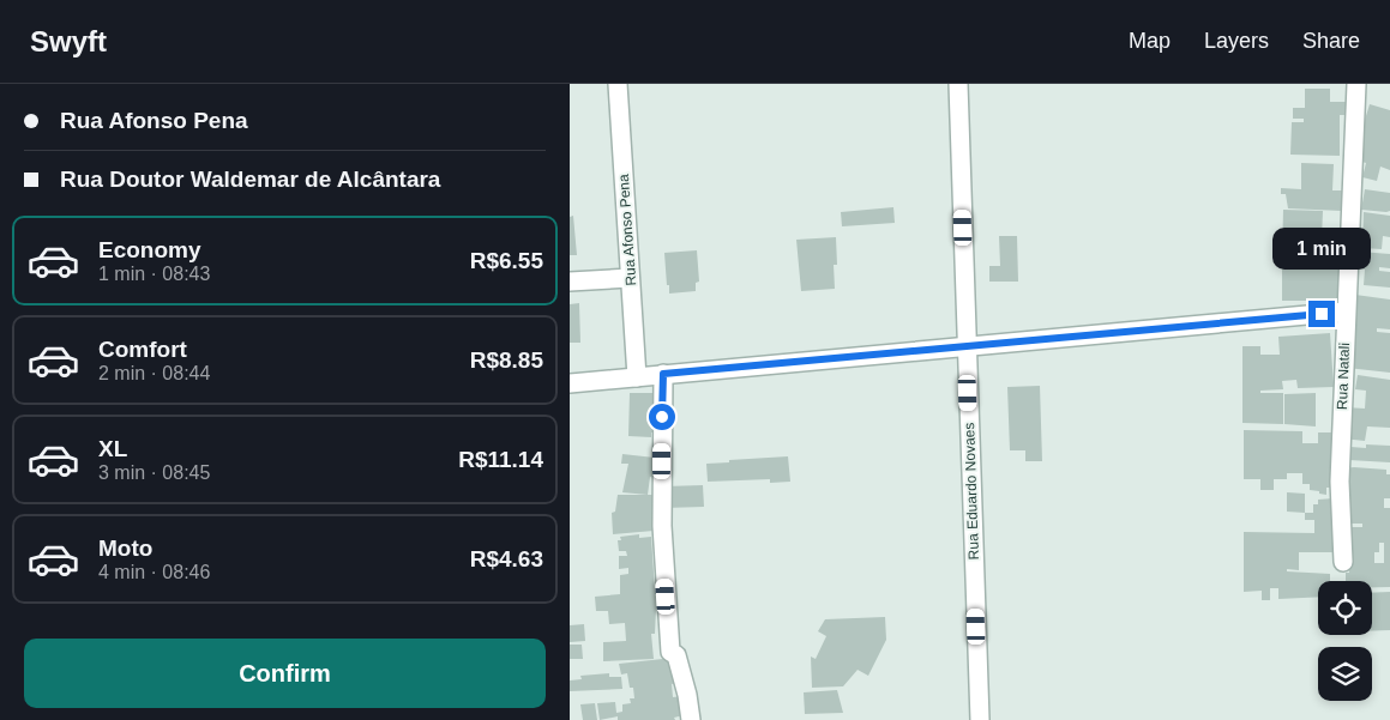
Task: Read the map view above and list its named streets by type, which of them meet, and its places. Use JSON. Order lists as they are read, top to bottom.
{
  "streets": {
    "street": ["Rua Afonso Pena", "Rua Natali", "Rua Eduardo Novaes"]
  },
  "page": {
    "header": "Swyft",
    "nav": ["Map", "Layers", "Share"],
    "banner": ["Rua Afonso Pena", "Rua Doutor Waldemar de Alcântara"],
    "list": [
      {
        "name": "Economy",
        "note": "1 min · 08:43",
        "value": "R$6.55"
      },
      {
        "name": "Comfort",
        "note": "2 min · 08:44",
        "value": "R$8.85"
      },
      {
        "name": "XL",
        "note": "3 min · 08:45",
        "value": "R$11.14"
      },
      {
        "name": "Moto",
        "note": "4 min · 08:46",
        "value": "R$4.63"
      }
    ],
    "bubble": "1 min",
    "buttons": "Confirm"
  }
}
